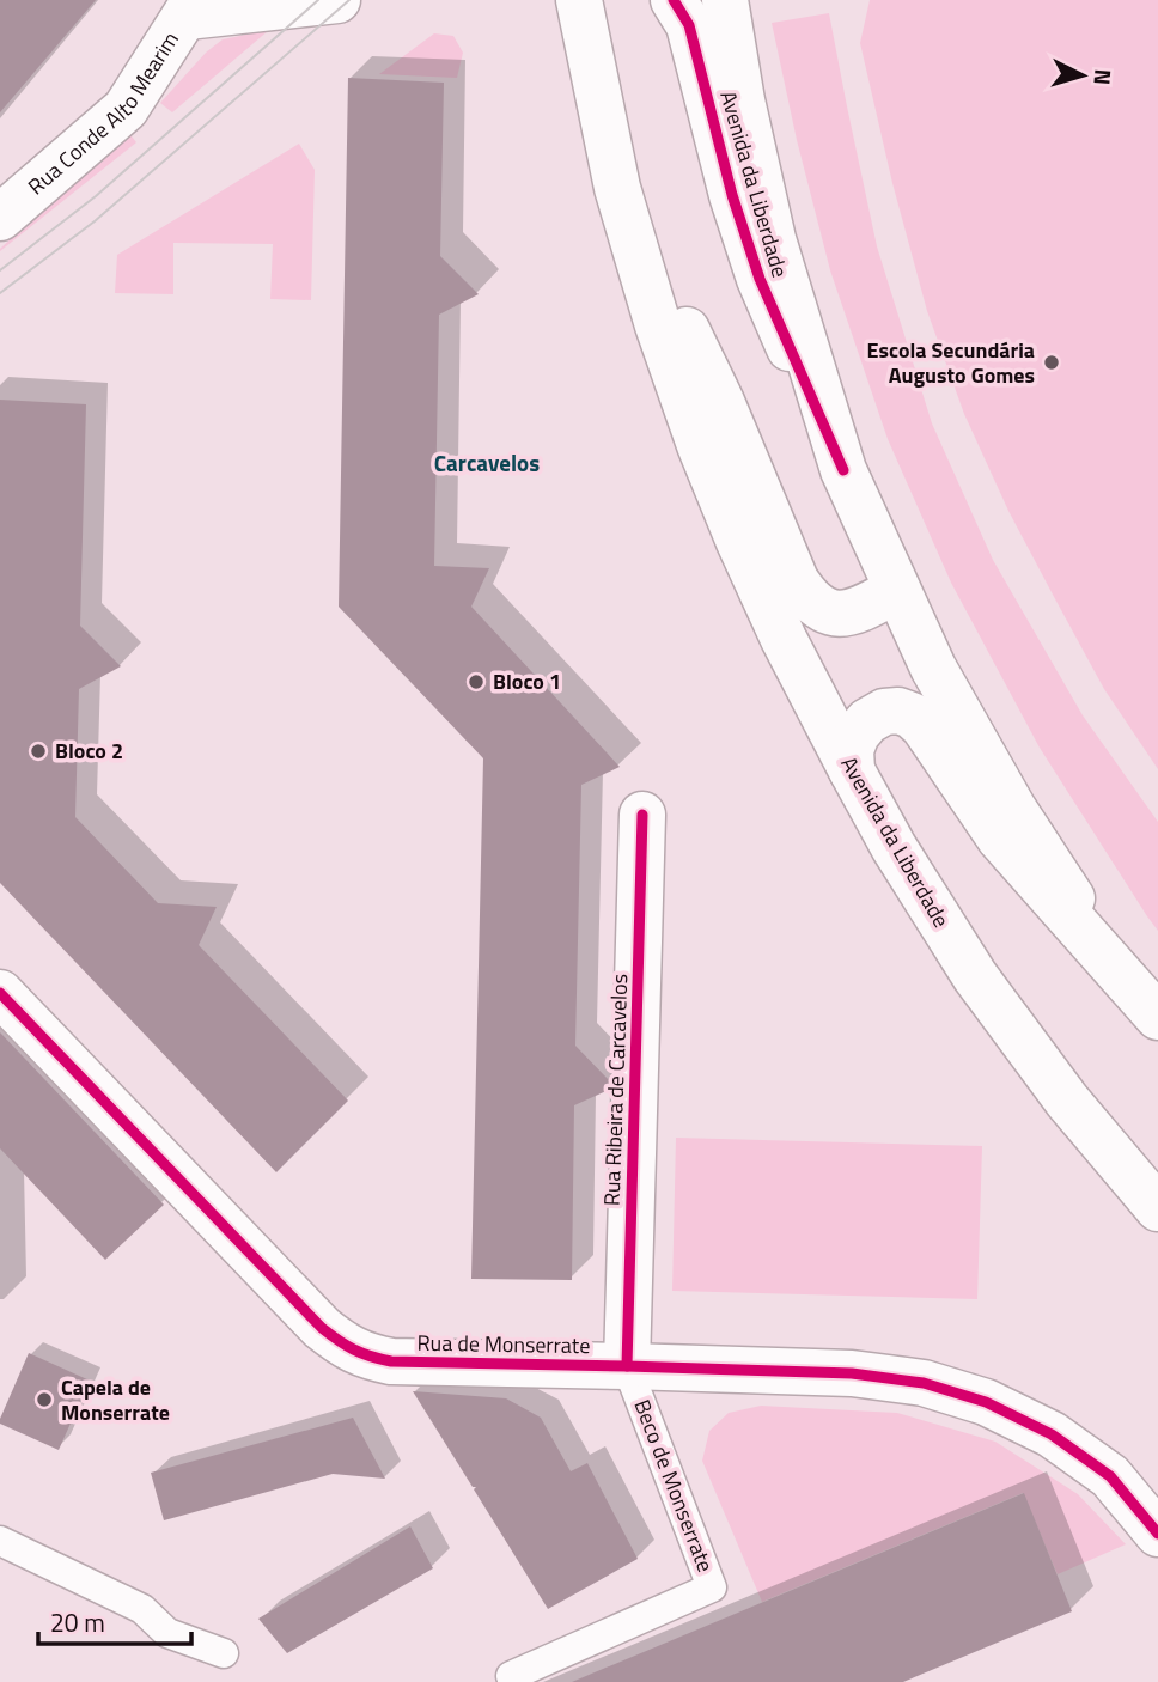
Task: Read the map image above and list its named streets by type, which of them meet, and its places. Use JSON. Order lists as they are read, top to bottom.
{
  "streets": {
    "main road": [
      "Rua Conde Alto Mearim",
      "Avenida da Liberdade",
      "Rua Ribeira de Carcavelos",
      "Rua de Monserrate"
    ],
    "lane": ["Beco de Monserrate"]
  },
  "crossings": [
    ["Rua Ribeira de Carcavelos", "Rua de Monserrate"],
    ["Rua Ribeira de Carcavelos", "Beco de Monserrate"],
    ["Rua de Monserrate", "Beco de Monserrate"]
  ],
  "districts": ["Carcavelos"],
  "places": [
    "Escola Secundária Augusto Gomes",
    "Bloco 1",
    "Bloco 2",
    "Capela de Monserrate"
  ],
  "scale_bar": "20 m",
  "north": "right"
}
